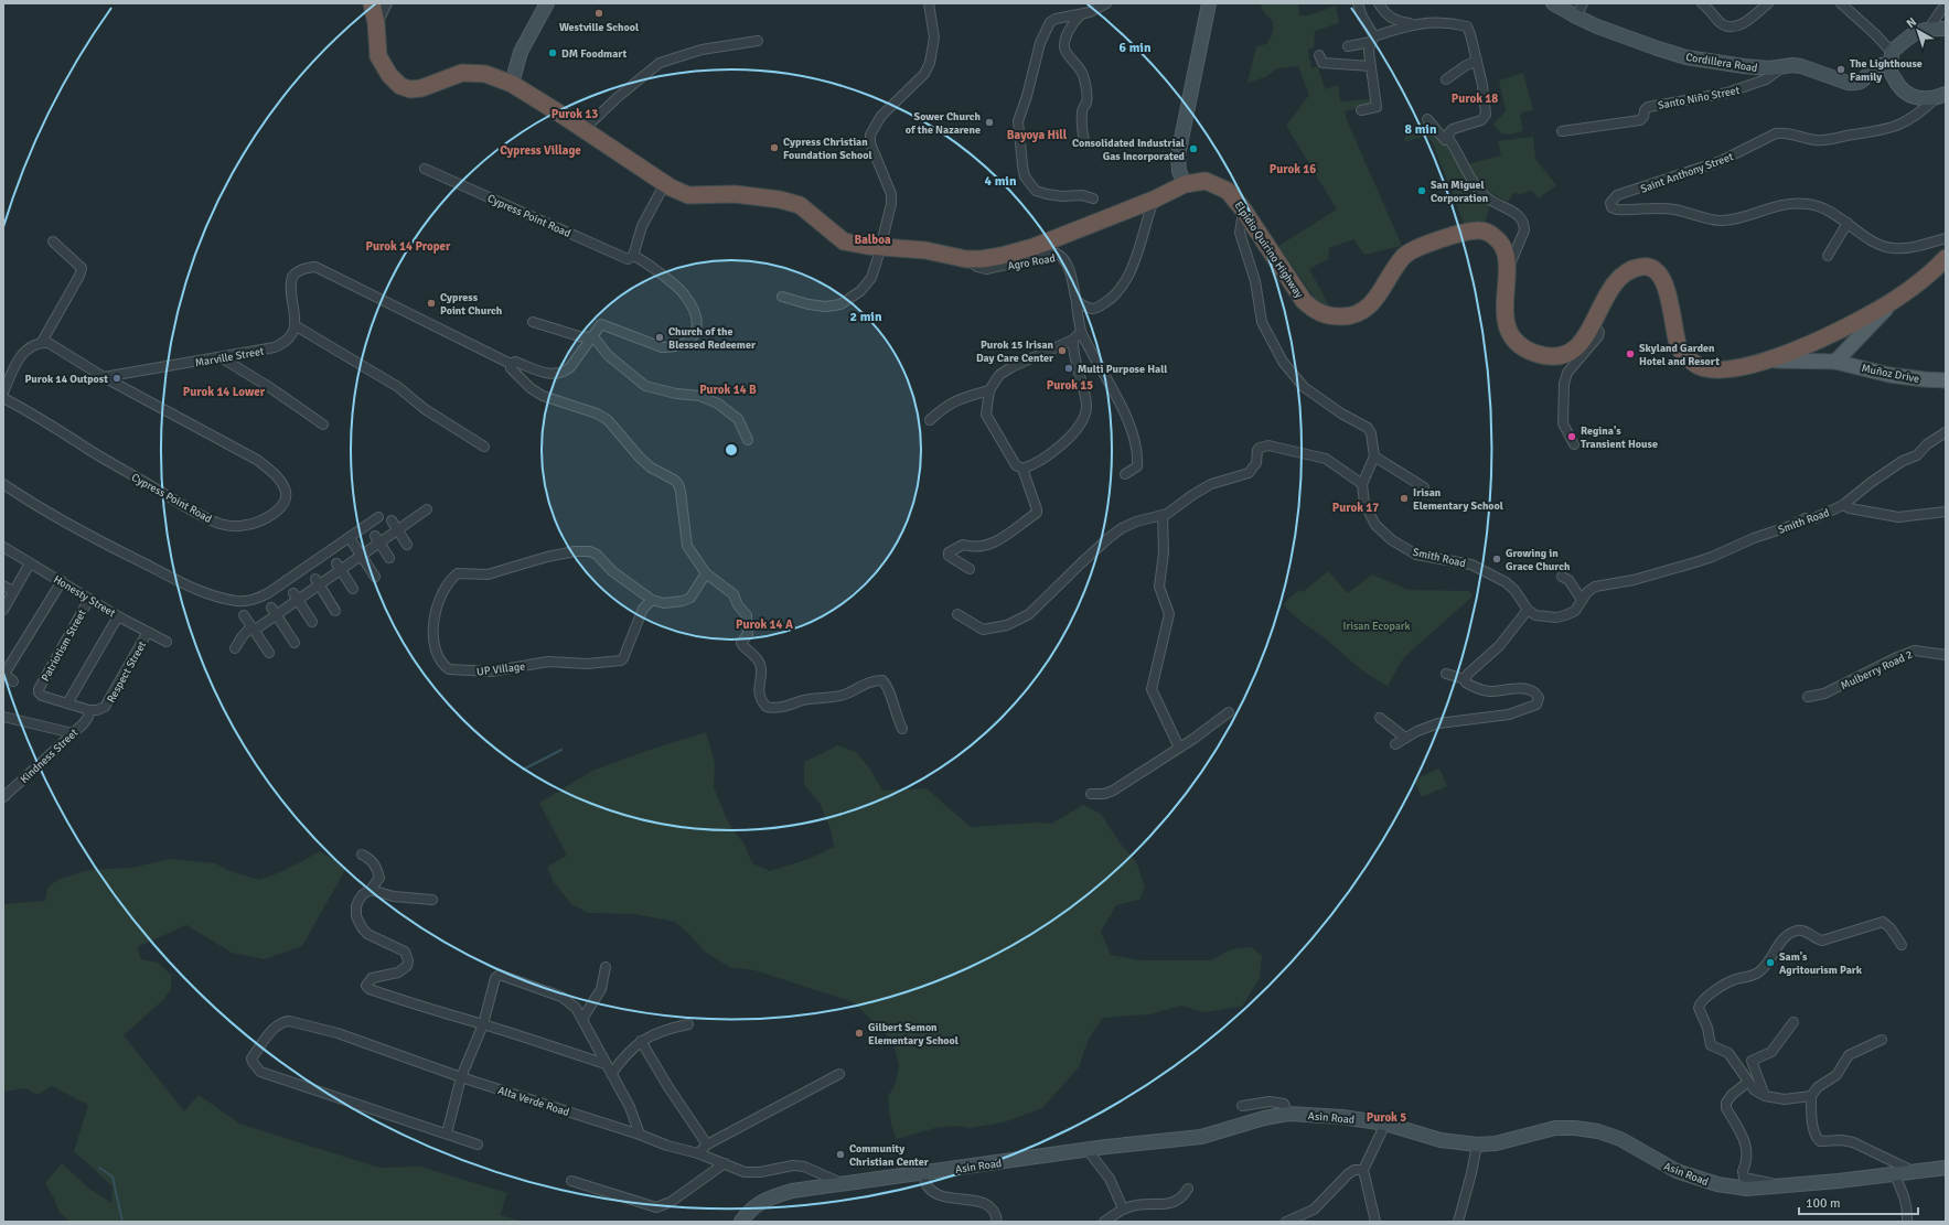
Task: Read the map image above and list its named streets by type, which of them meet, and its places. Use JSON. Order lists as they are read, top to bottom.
{
  "streets": {
    "highway": ["Elpidio Quirino Highway"],
    "main road": ["Cordillera Road", "Muñoz Drive", "Asin Road"],
    "street": [
      "Santo Niño Street",
      "Saint Anthony Street",
      "Cypress Point Road",
      "Agro Road",
      "Marville Street",
      "Smith Road",
      "Honesty Street",
      "Patriotism Street",
      "UP Village",
      "Mulberry Road 2",
      "Respect Street",
      "Kindness Street",
      "Alta Verde Road"
    ]
  },
  "crossings": [
    ["Cordillera Road", "Santo Niño Street"],
    ["Cypress Point Road", "Marville Street"],
    ["Elpidio Quirino Highway", "Agro Road"],
    ["Elpidio Quirino Highway", "Muñoz Drive"],
    ["Honesty Street", "Patriotism Street"],
    ["Honesty Street", "Respect Street"],
    ["Respect Street", "Kindness Street"],
    ["Alta Verde Road", "Asin Road"]
  ],
  "districts": [
    "Purok 18",
    "Purok 13",
    "Bayoya Hill",
    "Cypress Village",
    "Purok 16",
    "Balboa",
    "Purok 14 Proper",
    "Purok 15",
    "Purok 14 B",
    "Purok 14 Lower",
    "Purok 17",
    "Purok 14 A",
    "Purok 5"
  ],
  "parks": ["Irisan Ecopark"],
  "places": [
    "Westville School",
    "DM Foodmart",
    "The Lighthouse Family",
    "Sower Church of the Nazarene",
    "Cypress Christian Foundation School",
    "Consolidated Industrial Gas Incorporated",
    "San Miguel Corporation",
    "Cypress Point Church",
    "Church of the Blessed Redeemer",
    "Purok 15 Irisan Day Care Center",
    "Skyland Garden Hotel and Resort",
    "Multi Purpose Hall",
    "Purok 14 Outpost",
    "Regina's Transient House",
    "Irisan Elementary School",
    "Growing in Grace Church",
    "Sam's Agritourism Park",
    "Gilbert Semon Elementary School",
    "Community Christian Center"
  ],
  "scale_bar": "100 m",
  "north": "top left",
  "rings": [
    "6 min",
    "8 min",
    "4 min",
    "2 min"
  ]
}
